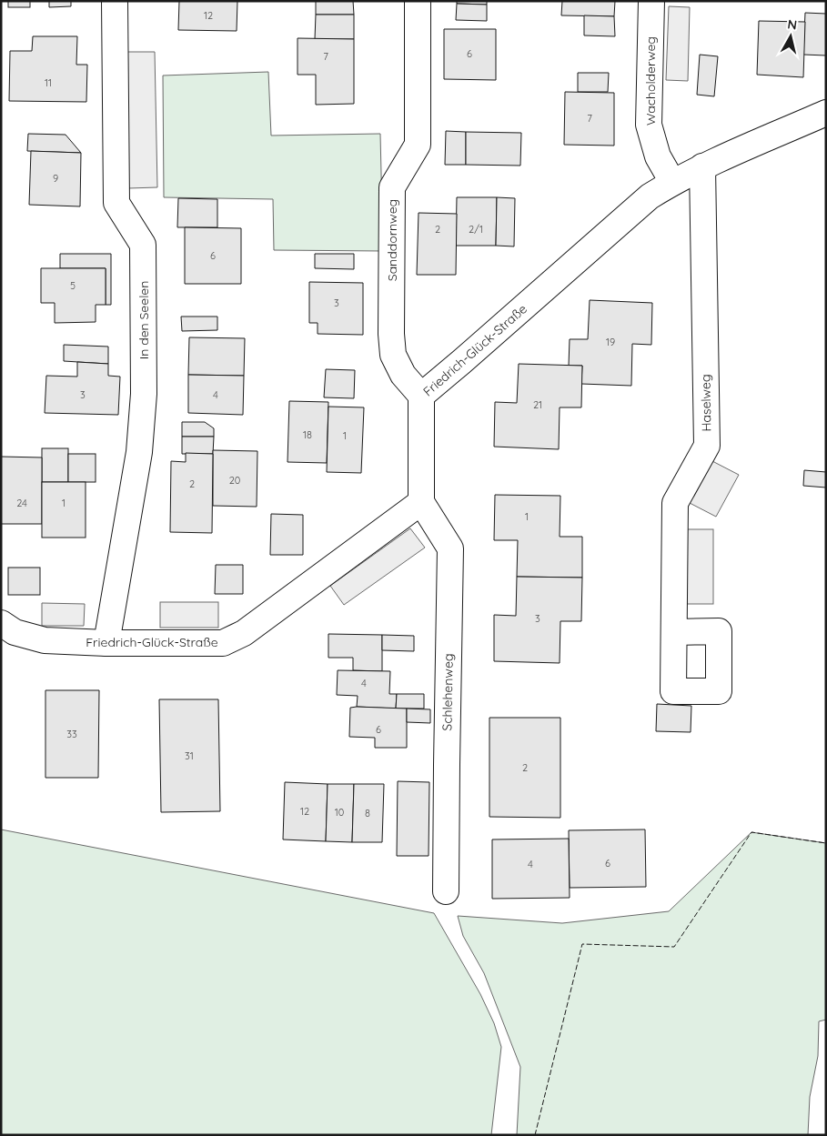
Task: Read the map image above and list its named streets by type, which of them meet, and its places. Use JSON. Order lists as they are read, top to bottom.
{
  "streets": {
    "street": [
      "Wacholderweg",
      "Sanddornweg",
      "In den Seelen",
      "Friedrich-Glück-Straße",
      "Haselweg",
      "Schlehenweg"
    ]
  },
  "crossings": [
    ["Wacholderweg", "Friedrich-Glück-Straße"],
    ["Sanddornweg", "Friedrich-Glück-Straße"],
    ["In den Seelen", "Friedrich-Glück-Straße"],
    ["Friedrich-Glück-Straße", "Haselweg"],
    ["Friedrich-Glück-Straße", "Schlehenweg"]
  ],
  "house_numbers": [
    "12",
    "6",
    "7",
    "11",
    "7",
    "9",
    "2",
    "2/1",
    "6",
    "5",
    "3",
    "19",
    "3",
    "4",
    "21",
    "18",
    "1",
    "20",
    "2",
    "24",
    "1",
    "1",
    "3",
    "4",
    "6",
    "33",
    "31",
    "2",
    "12",
    "10",
    "8",
    "6",
    "4"
  ],
  "north": "top"
}
